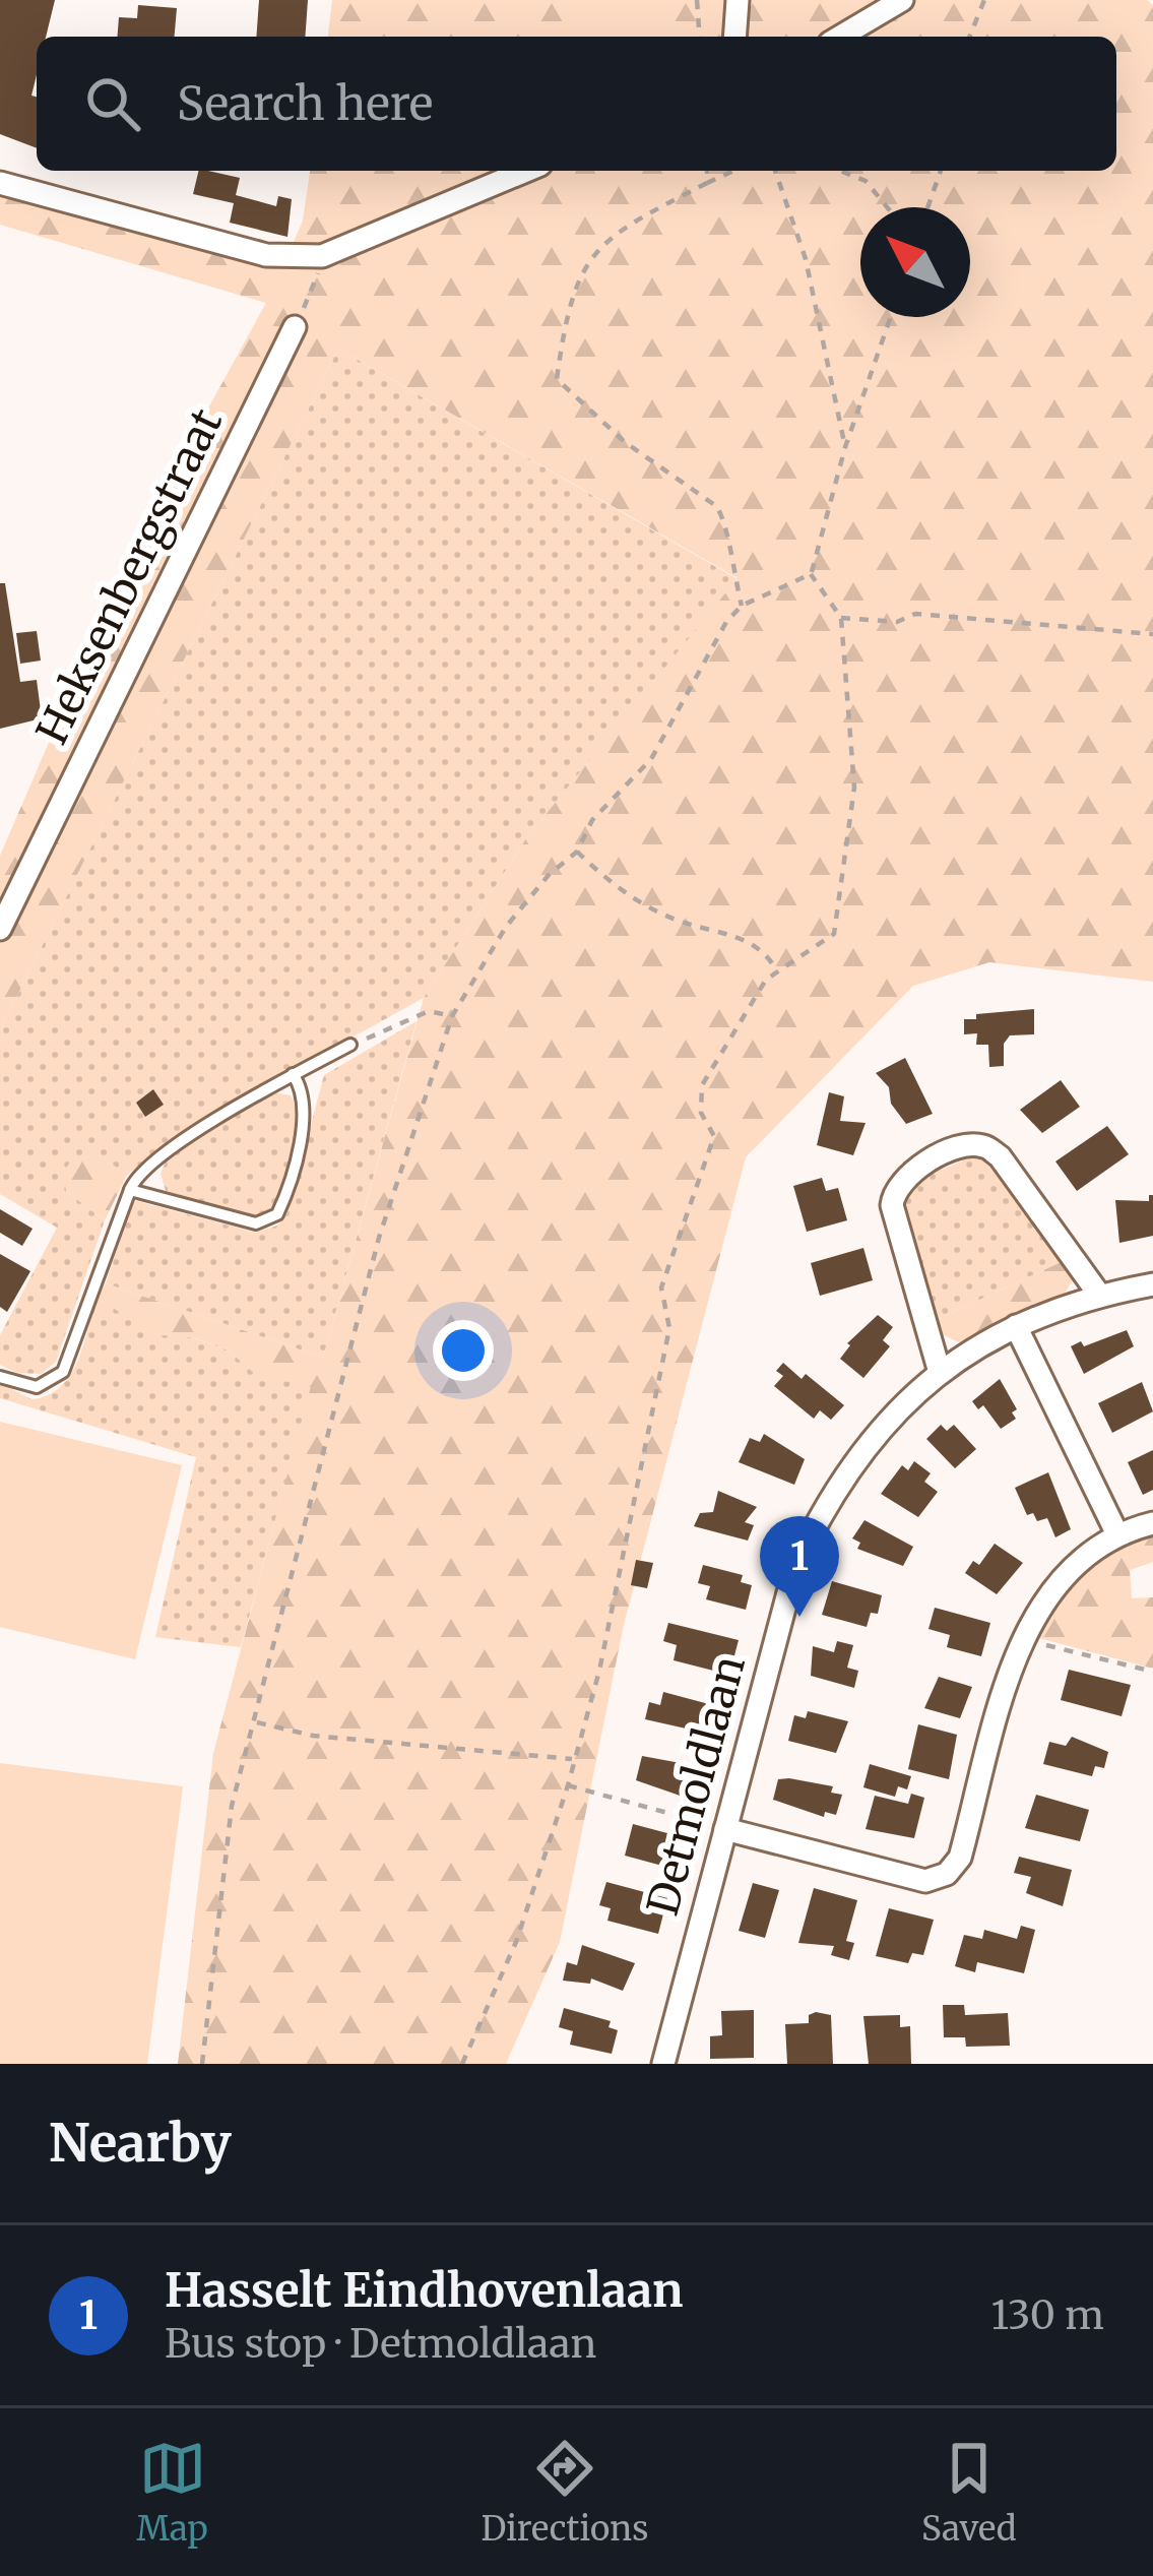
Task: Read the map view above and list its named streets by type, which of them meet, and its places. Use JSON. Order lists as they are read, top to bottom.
{
  "streets": {
    "street": ["Heksenbergstraat", "Detmoldlaan"]
  },
  "north": "top left",
  "page": {
    "search": "Search here",
    "pins": "1",
    "heading": "Nearby",
    "list": [
      {
        "mark": "1",
        "name": "Hasselt Eindhovenlaan",
        "note": "Bus stop · Detmoldlaan",
        "value": "130 m"
      }
    ],
    "nav": ["Map", "Directions", "Saved"]
  }
}
